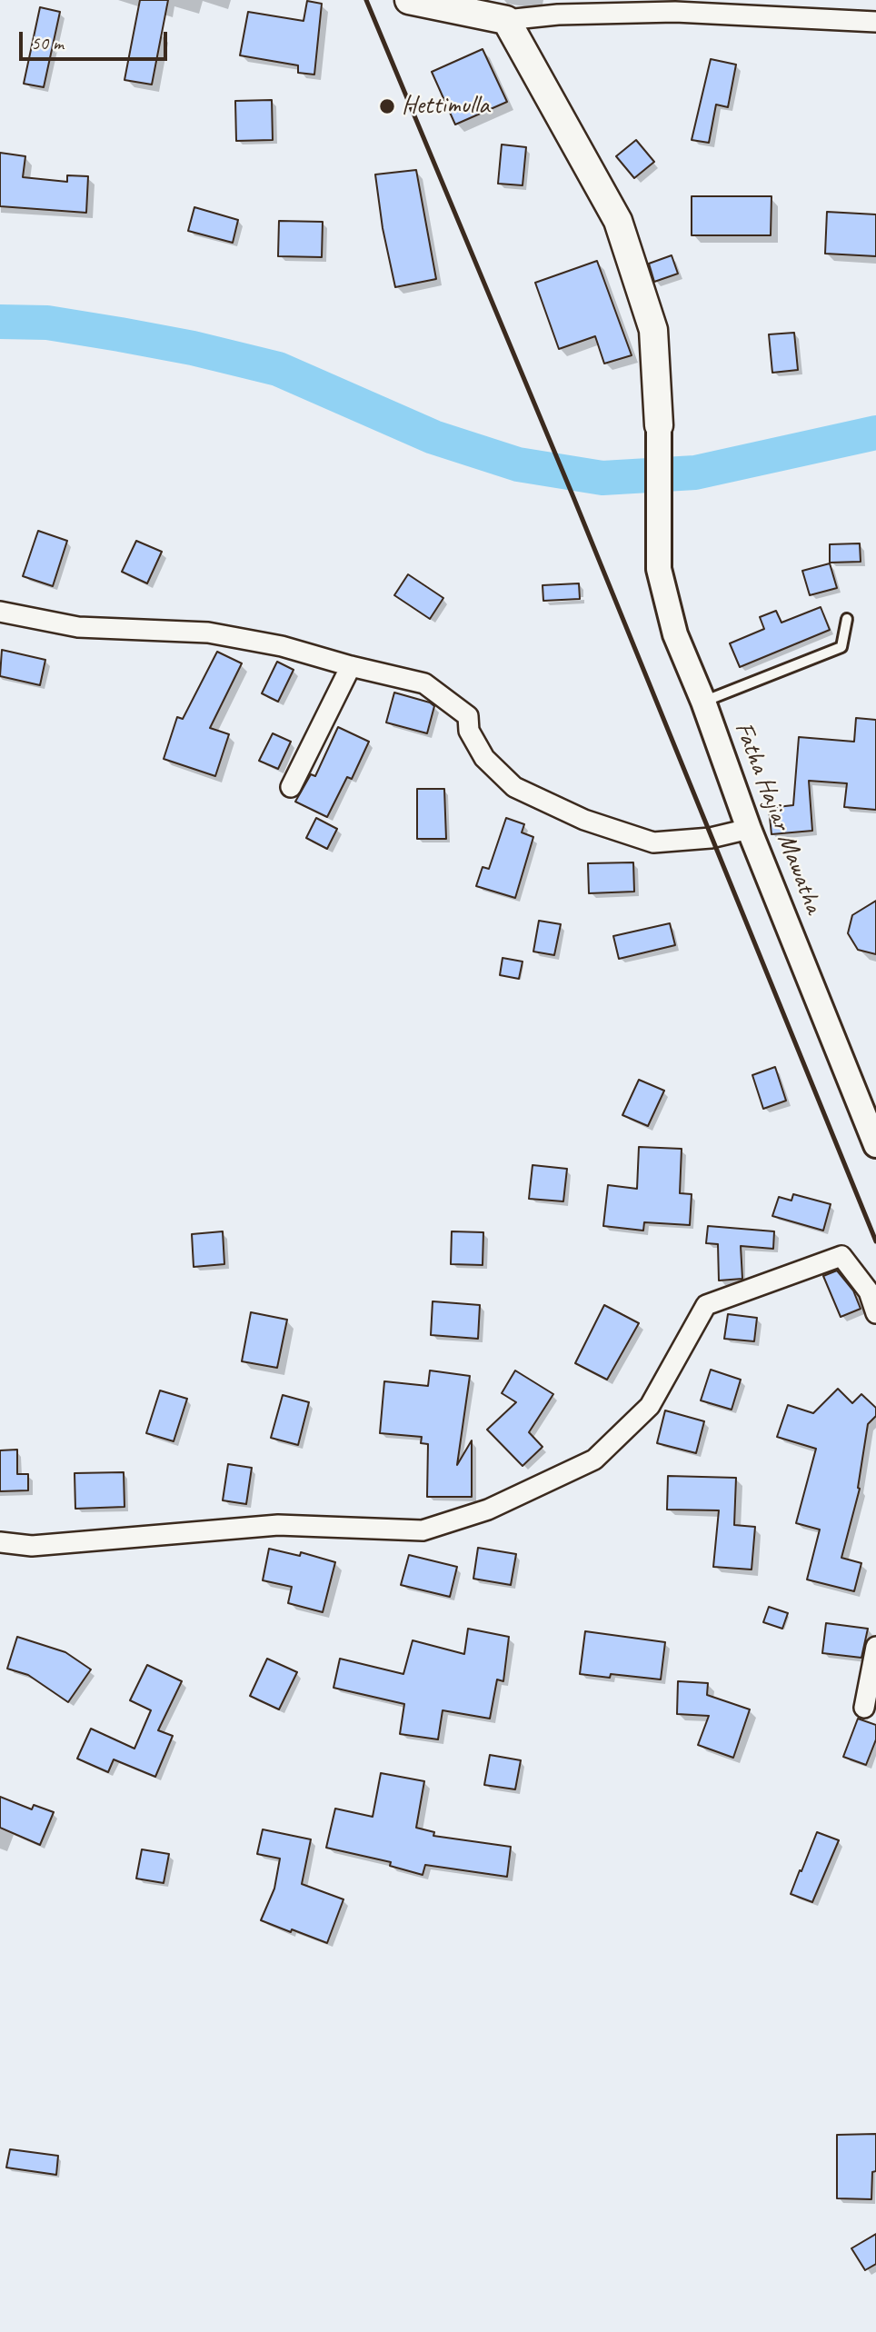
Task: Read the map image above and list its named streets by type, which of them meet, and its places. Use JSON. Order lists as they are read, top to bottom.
{
  "streets": {
    "street": ["Fatha Hajiar Mawatha"]
  },
  "places": ["Hettimulla"],
  "scale_bar": "50 m"
}
